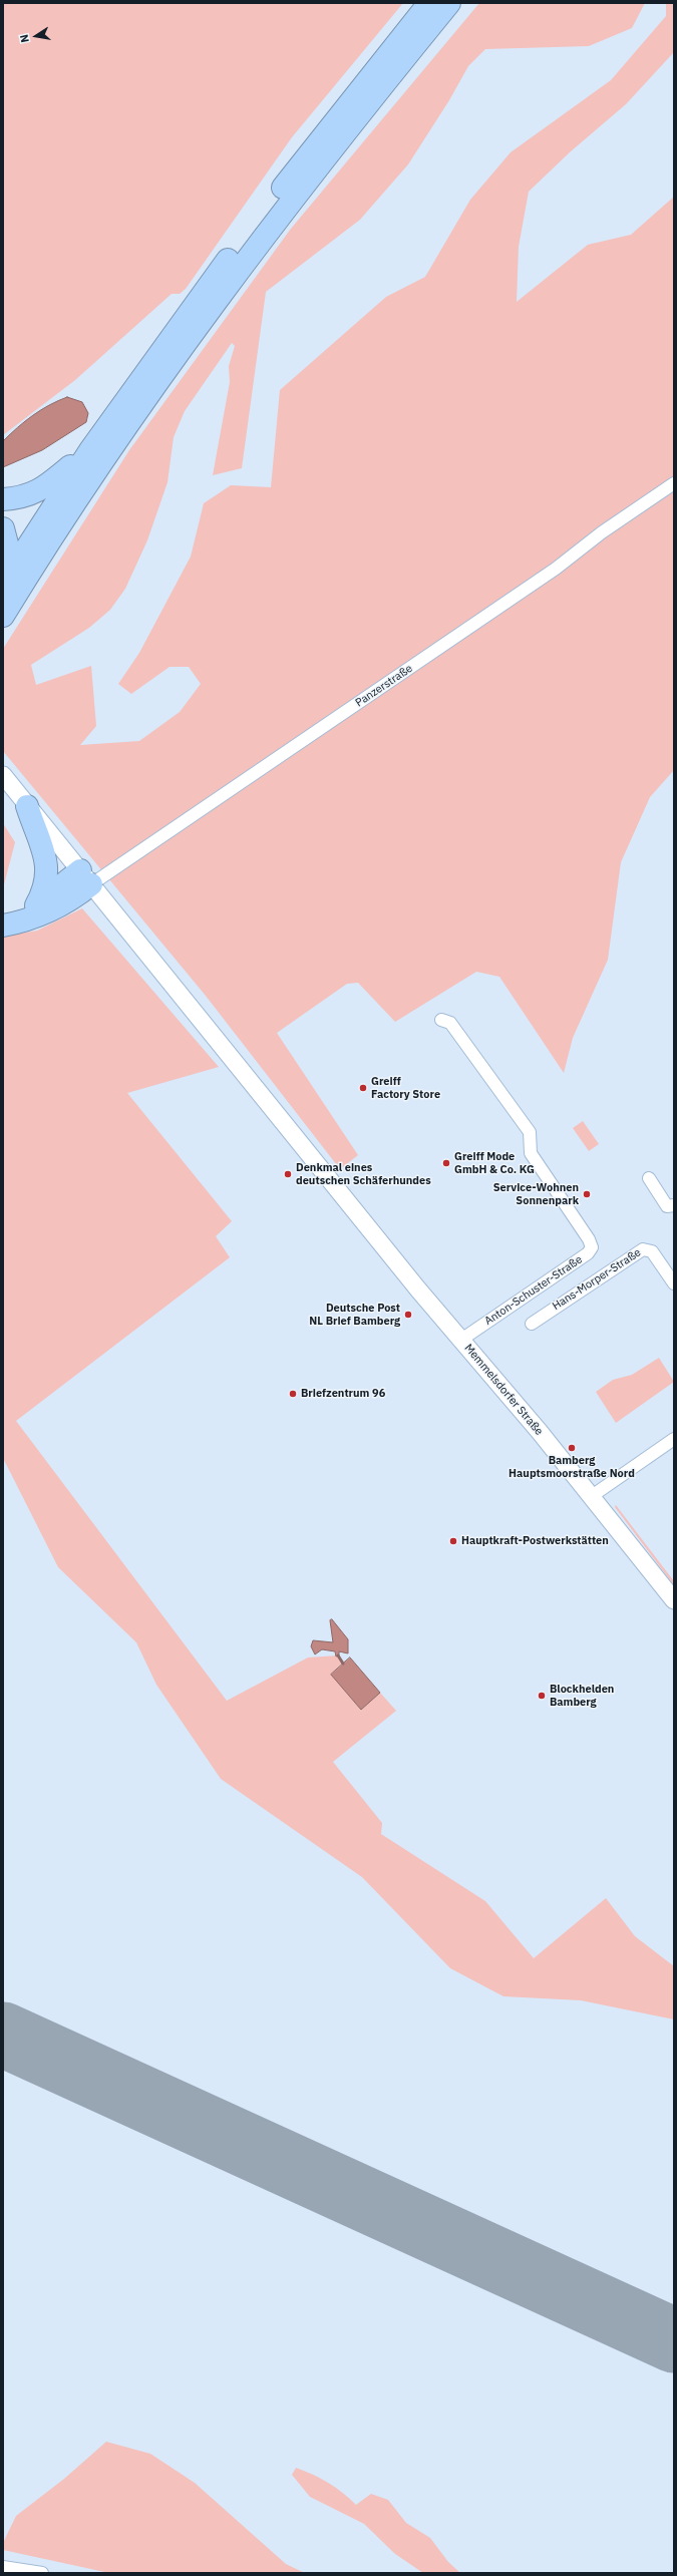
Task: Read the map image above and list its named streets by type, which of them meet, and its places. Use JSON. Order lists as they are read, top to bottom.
{
  "streets": {
    "main road": ["Memmelsdorfer Straße"],
    "street": ["Panzerstraße", "Hans-Morper-Straße", "Anton-Schuster-Straße"]
  },
  "crossings": [
    ["Panzerstraße", "Memmelsdorfer Straße"],
    ["Anton-Schuster-Straße", "Memmelsdorfer Straße"]
  ],
  "places": [
    "Greiff Factory Store",
    "Greiff Mode GmbH & Co. KG",
    "Denkmal eines deutschen Schäferhundes",
    "Service-Wohnen Sonnenpark",
    "Deutsche Post NL Brief Bamberg",
    "Briefzentrum 96",
    "Bamberg Hauptsmoorstraße Nord",
    "Hauptkraft-Postwerkstätten",
    "Blockhelden Bamberg"
  ],
  "north": "left"
}
